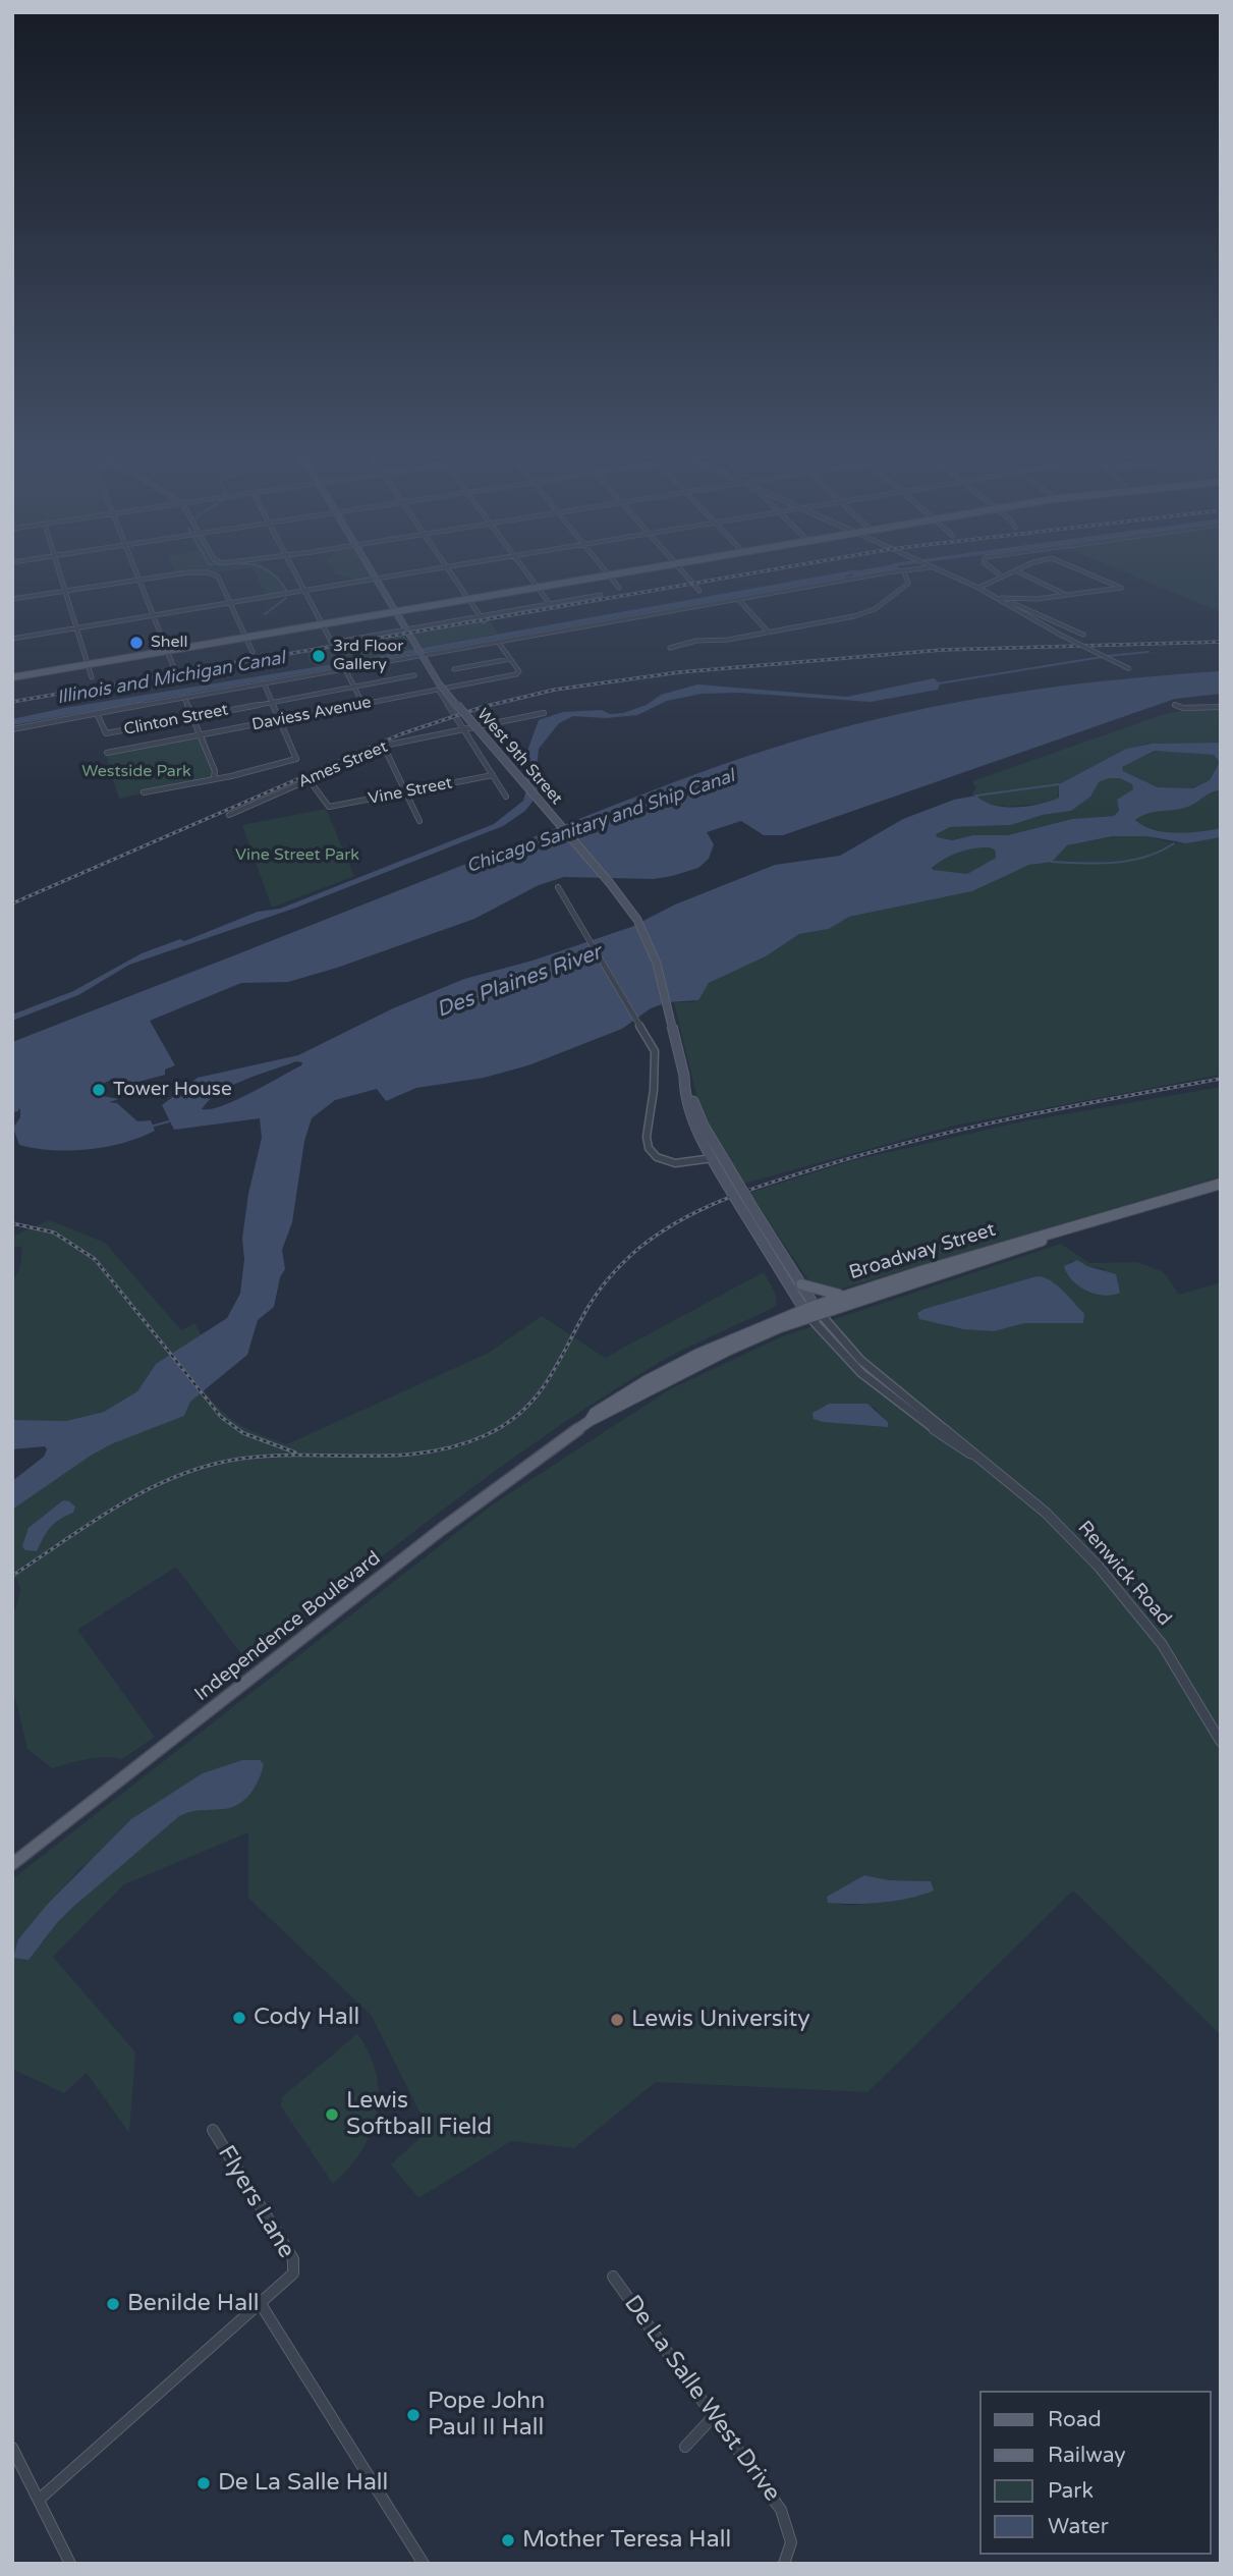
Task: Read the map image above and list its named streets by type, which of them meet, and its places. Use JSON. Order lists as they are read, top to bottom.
{
  "streets": {
    "main road": ["West 9th Street", "Broadway Street", "Independence Boulevard"],
    "street": [
      "Daviess Avenue",
      "Clinton Street",
      "Ames Street",
      "Vine Street",
      "Renwick Road",
      "Flyers Lane",
      "De La Salle West Drive"
    ]
  },
  "crossings": [
    ["Daviess Avenue", "West 9th Street"],
    ["Daviess Avenue", "Ames Street"],
    ["West 9th Street", "Ames Street"],
    ["West 9th Street", "Vine Street"],
    ["West 9th Street", "Broadway Street"],
    ["West 9th Street", "Renwick Road"],
    ["West 9th Street", "Independence Boulevard"],
    ["Ames Street", "Vine Street"],
    ["Broadway Street", "Renwick Road"],
    ["Broadway Street", "Independence Boulevard"],
    ["Renwick Road", "Independence Boulevard"]
  ],
  "water": ["Illinois and Michigan Canal", "Chicago Sanitary and Ship Canal", "Des Plaines River"],
  "parks": ["Westside Park", "Vine Street Park"],
  "places": [
    "Shell",
    "3rd Floor Gallery",
    "Tower House",
    "Cody Hall",
    "Lewis University",
    "Lewis Softball Field",
    "Benilde Hall",
    "Pope John Paul II Hall",
    "De La Salle Hall",
    "Mother Teresa Hall"
  ],
  "legend": [
    "Road",
    "Railway",
    "Park",
    "Water"
  ]
}
